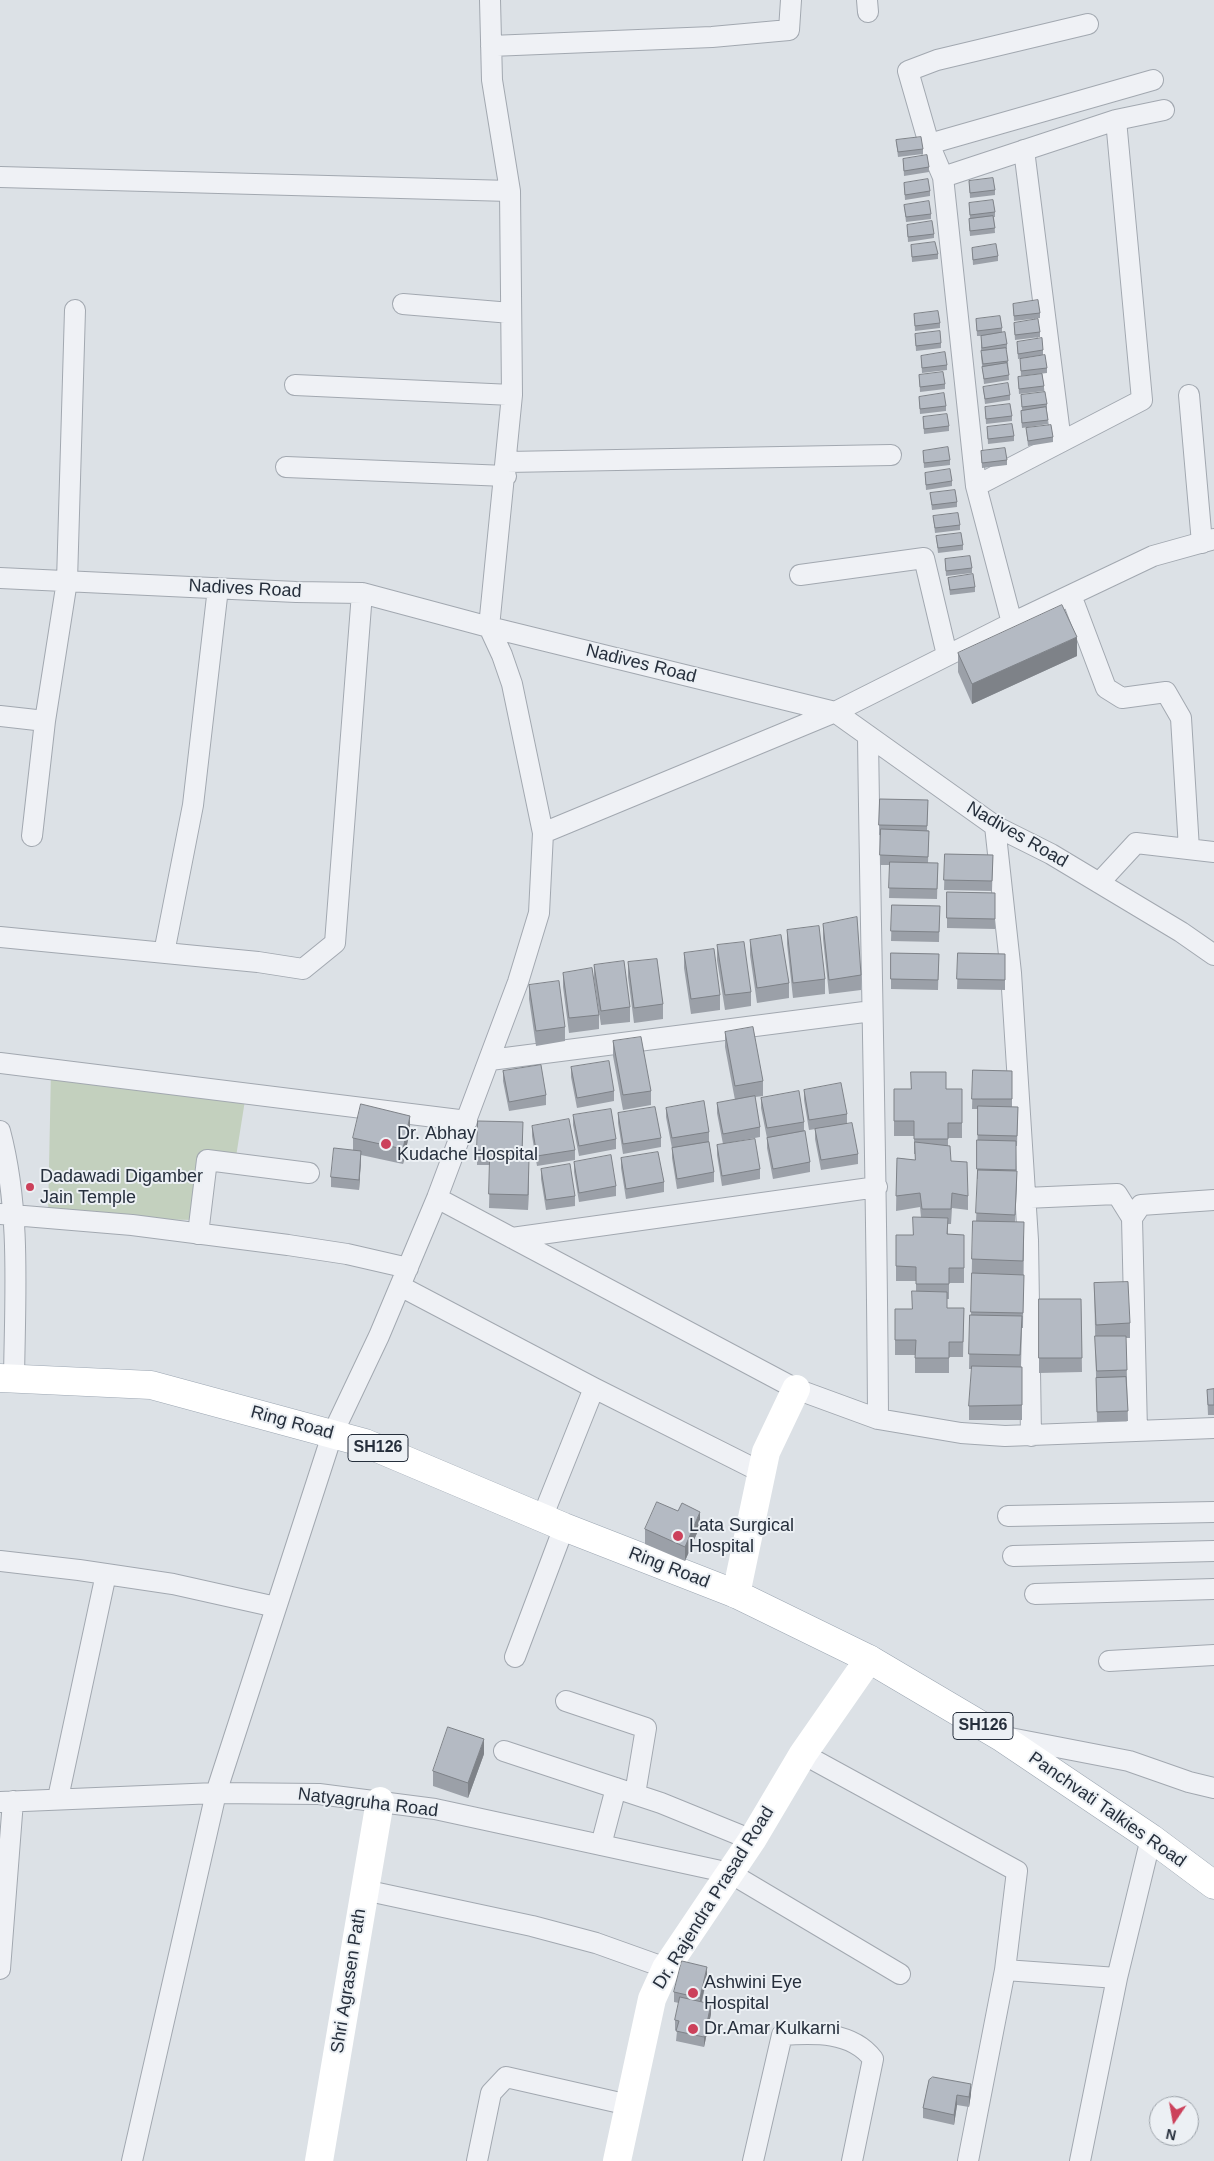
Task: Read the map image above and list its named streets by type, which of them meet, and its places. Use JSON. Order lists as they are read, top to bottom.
{
  "streets": {
    "main road": [
      "Ring Road",
      "SH126",
      "Panchvati Talkies Road",
      "Dr. Rajendra Prasad Road",
      "Shri Agrasen Path"
    ],
    "street": ["Nadives Road", "Natyagruha Road"]
  },
  "crossings": [
    ["Ring Road", "Panchvati Talkies Road"],
    ["Natyagruha Road", "Dr. Rajendra Prasad Road"],
    ["Natyagruha Road", "Shri Agrasen Path"],
    ["Panchvati Talkies Road", "Dr. Rajendra Prasad Road"]
  ],
  "places": [
    "Dr. Abhay Kudache Hospital",
    "Dadawadi Digamber Jain Temple",
    "Lata Surgical Hospital",
    "Ashwini Eye Hospital",
    "Dr.Amar Kulkarni"
  ],
  "north": "bottom"
}
